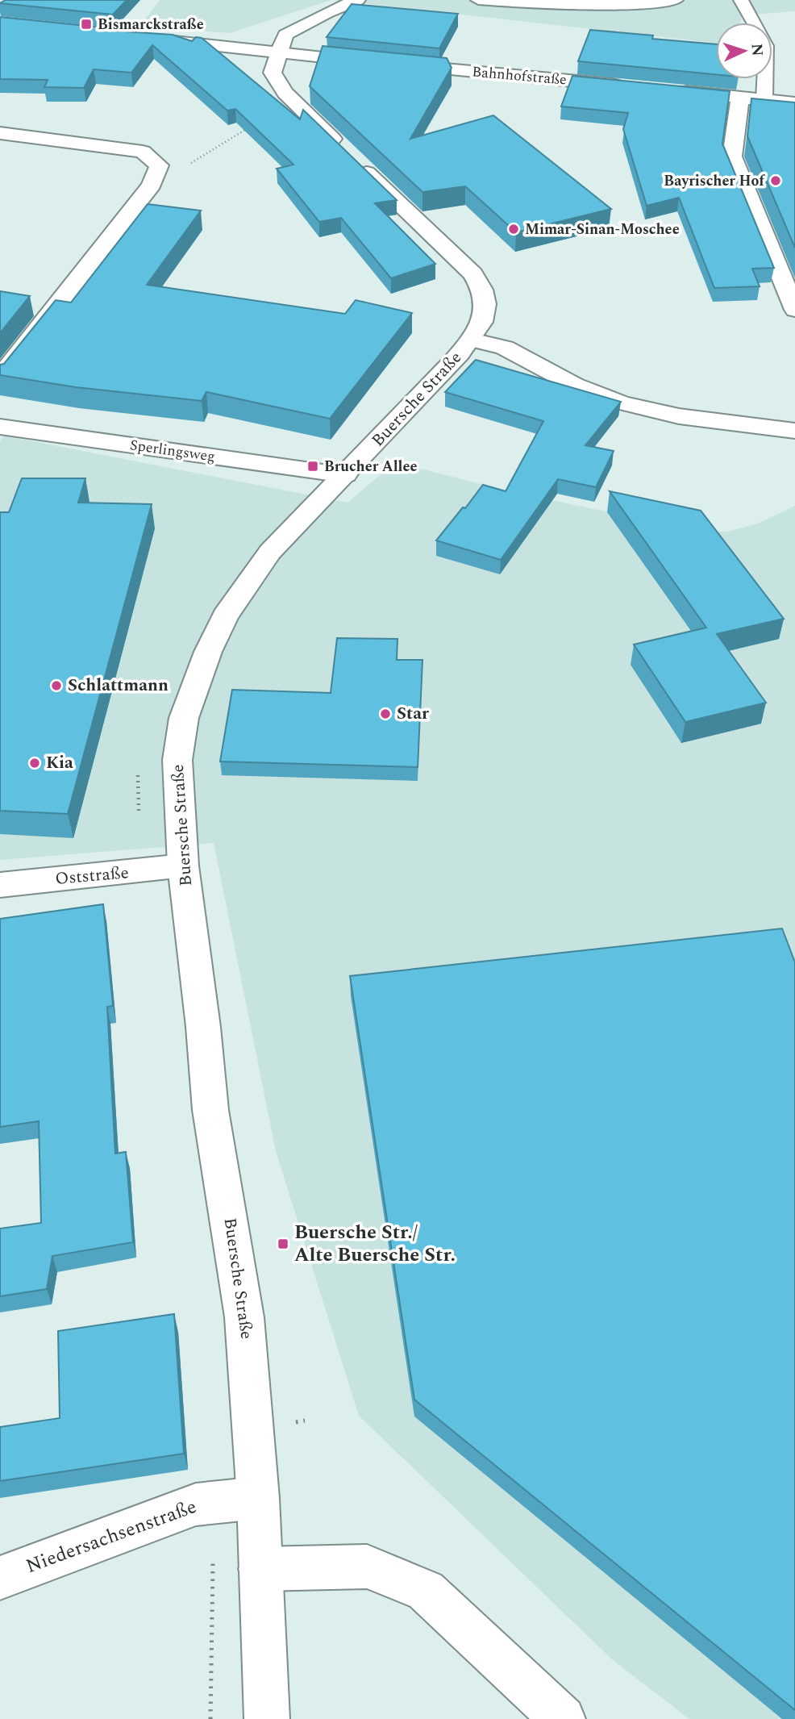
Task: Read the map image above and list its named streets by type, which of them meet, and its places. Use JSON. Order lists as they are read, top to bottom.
{
  "streets": {
    "street": [
      "Bahnhofstraße",
      "Buersche Straße",
      "Sperlingsweg",
      "Oststraße",
      "Niedersachsenstraße"
    ]
  },
  "crossings": [
    ["Bahnhofstraße", "Buersche Straße"],
    ["Buersche Straße", "Sperlingsweg"],
    ["Buersche Straße", "Oststraße"],
    ["Buersche Straße", "Niedersachsenstraße"]
  ],
  "places": {
    "transit": ["Bismarckstraße", "Brucher Allee", "Buersche Str./ Alte Buersche Str."],
    "other": [
      "Bayrischer Hof",
      "Mimar-Sinan-Moschee",
      "Schlattmann",
      "Star",
      "Kia"
    ]
  },
  "north": "right"
}
